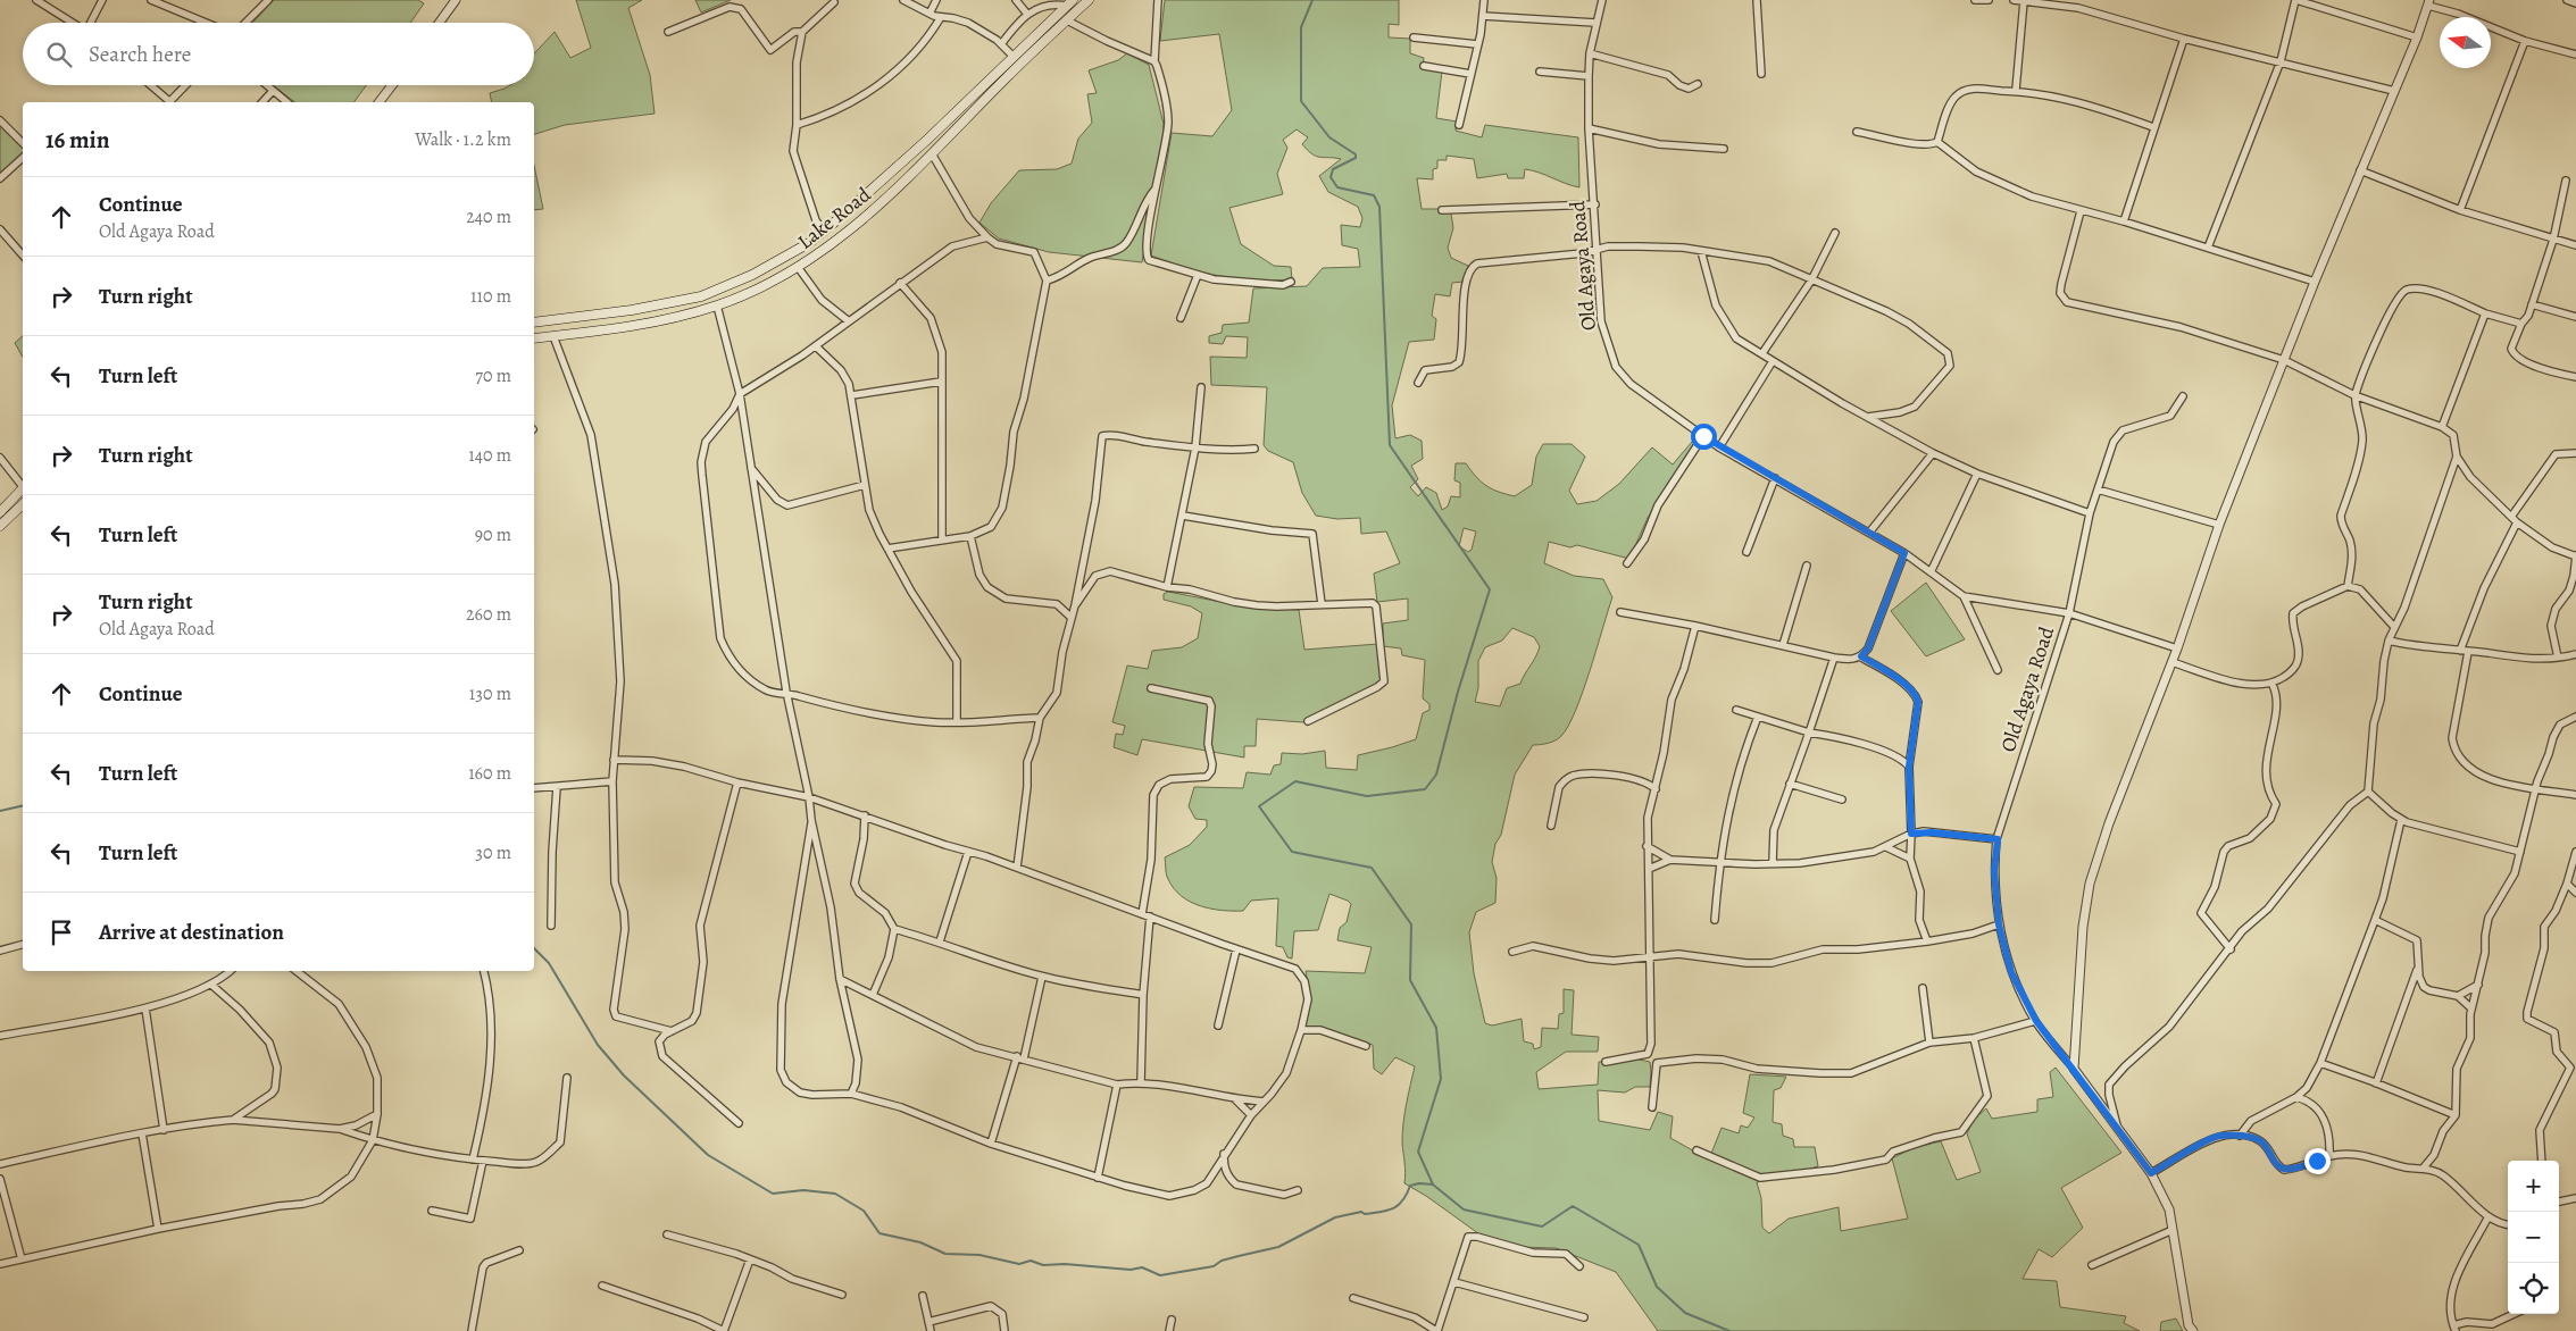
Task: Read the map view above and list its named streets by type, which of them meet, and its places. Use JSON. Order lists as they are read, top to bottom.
{
  "streets": {
    "main road": ["Lake Road"],
    "street": ["Old Agaya Road"]
  },
  "north": "left",
  "page": {
    "search": "Search here",
    "heading": ["16 min", "Walk · 1.2 km"],
    "list": [
      ["Continue", "Old Agaya Road", "240 m"],
      ["Turn right", "110 m"],
      ["Turn left", "70 m"],
      ["Turn right", "140 m"],
      ["Turn left", "90 m"],
      ["Turn right", "Old Agaya Road", "260 m"],
      ["Continue", "130 m"],
      ["Turn left", "160 m"],
      ["Turn left", "30 m"],
      "Arrive at destination"
    ],
    "map_buttons": ["+", "−"]
  }
}
